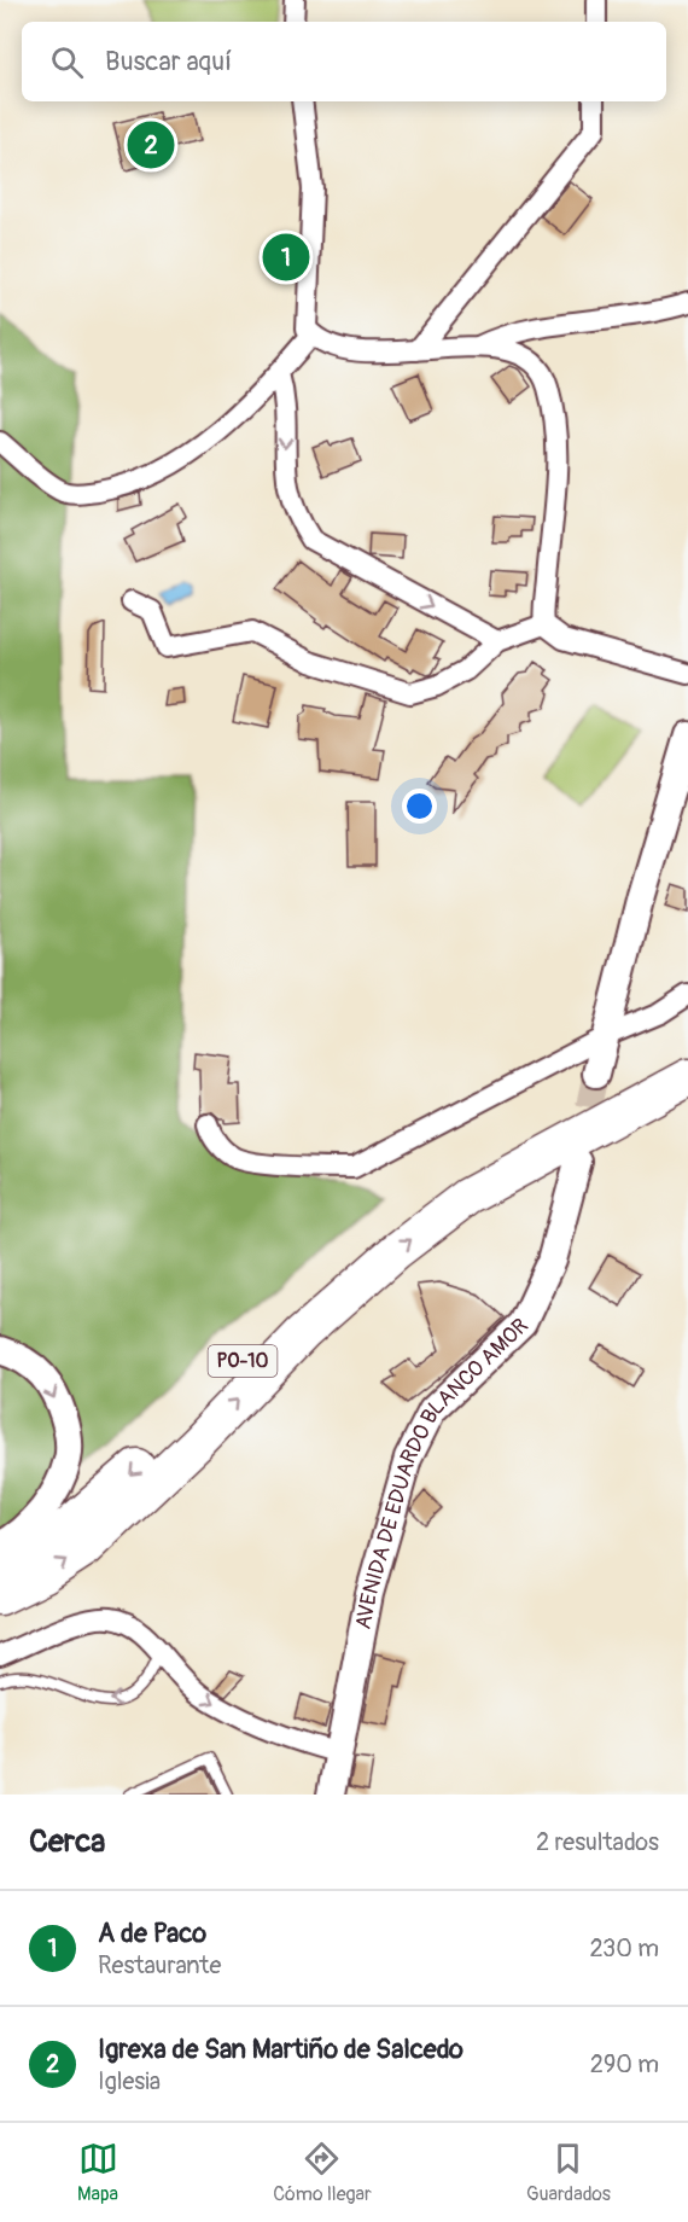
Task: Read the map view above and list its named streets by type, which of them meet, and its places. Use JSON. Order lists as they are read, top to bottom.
{
  "streets": {
    "highway": ["PO-10"],
    "street": ["AVENIDA DE EDUARDO BLANCO AMOR"]
  },
  "crossings": [
    ["PO-10", "AVENIDA DE EDUARDO BLANCO AMOR"]
  ],
  "page": {
    "search": "Buscar aquí",
    "pins": ["2", "1"],
    "heading": ["Cerca", "2 resultados"],
    "list": [
      {
        "mark": "1",
        "name": "A de Paco",
        "note": "Restaurante",
        "value": "230 m"
      },
      {
        "mark": "2",
        "name": "Igrexa de San Martiño de Salcedo",
        "note": "Iglesia",
        "value": "290 m"
      }
    ],
    "nav": ["Mapa", "Cómo llegar", "Guardados"]
  }
}
